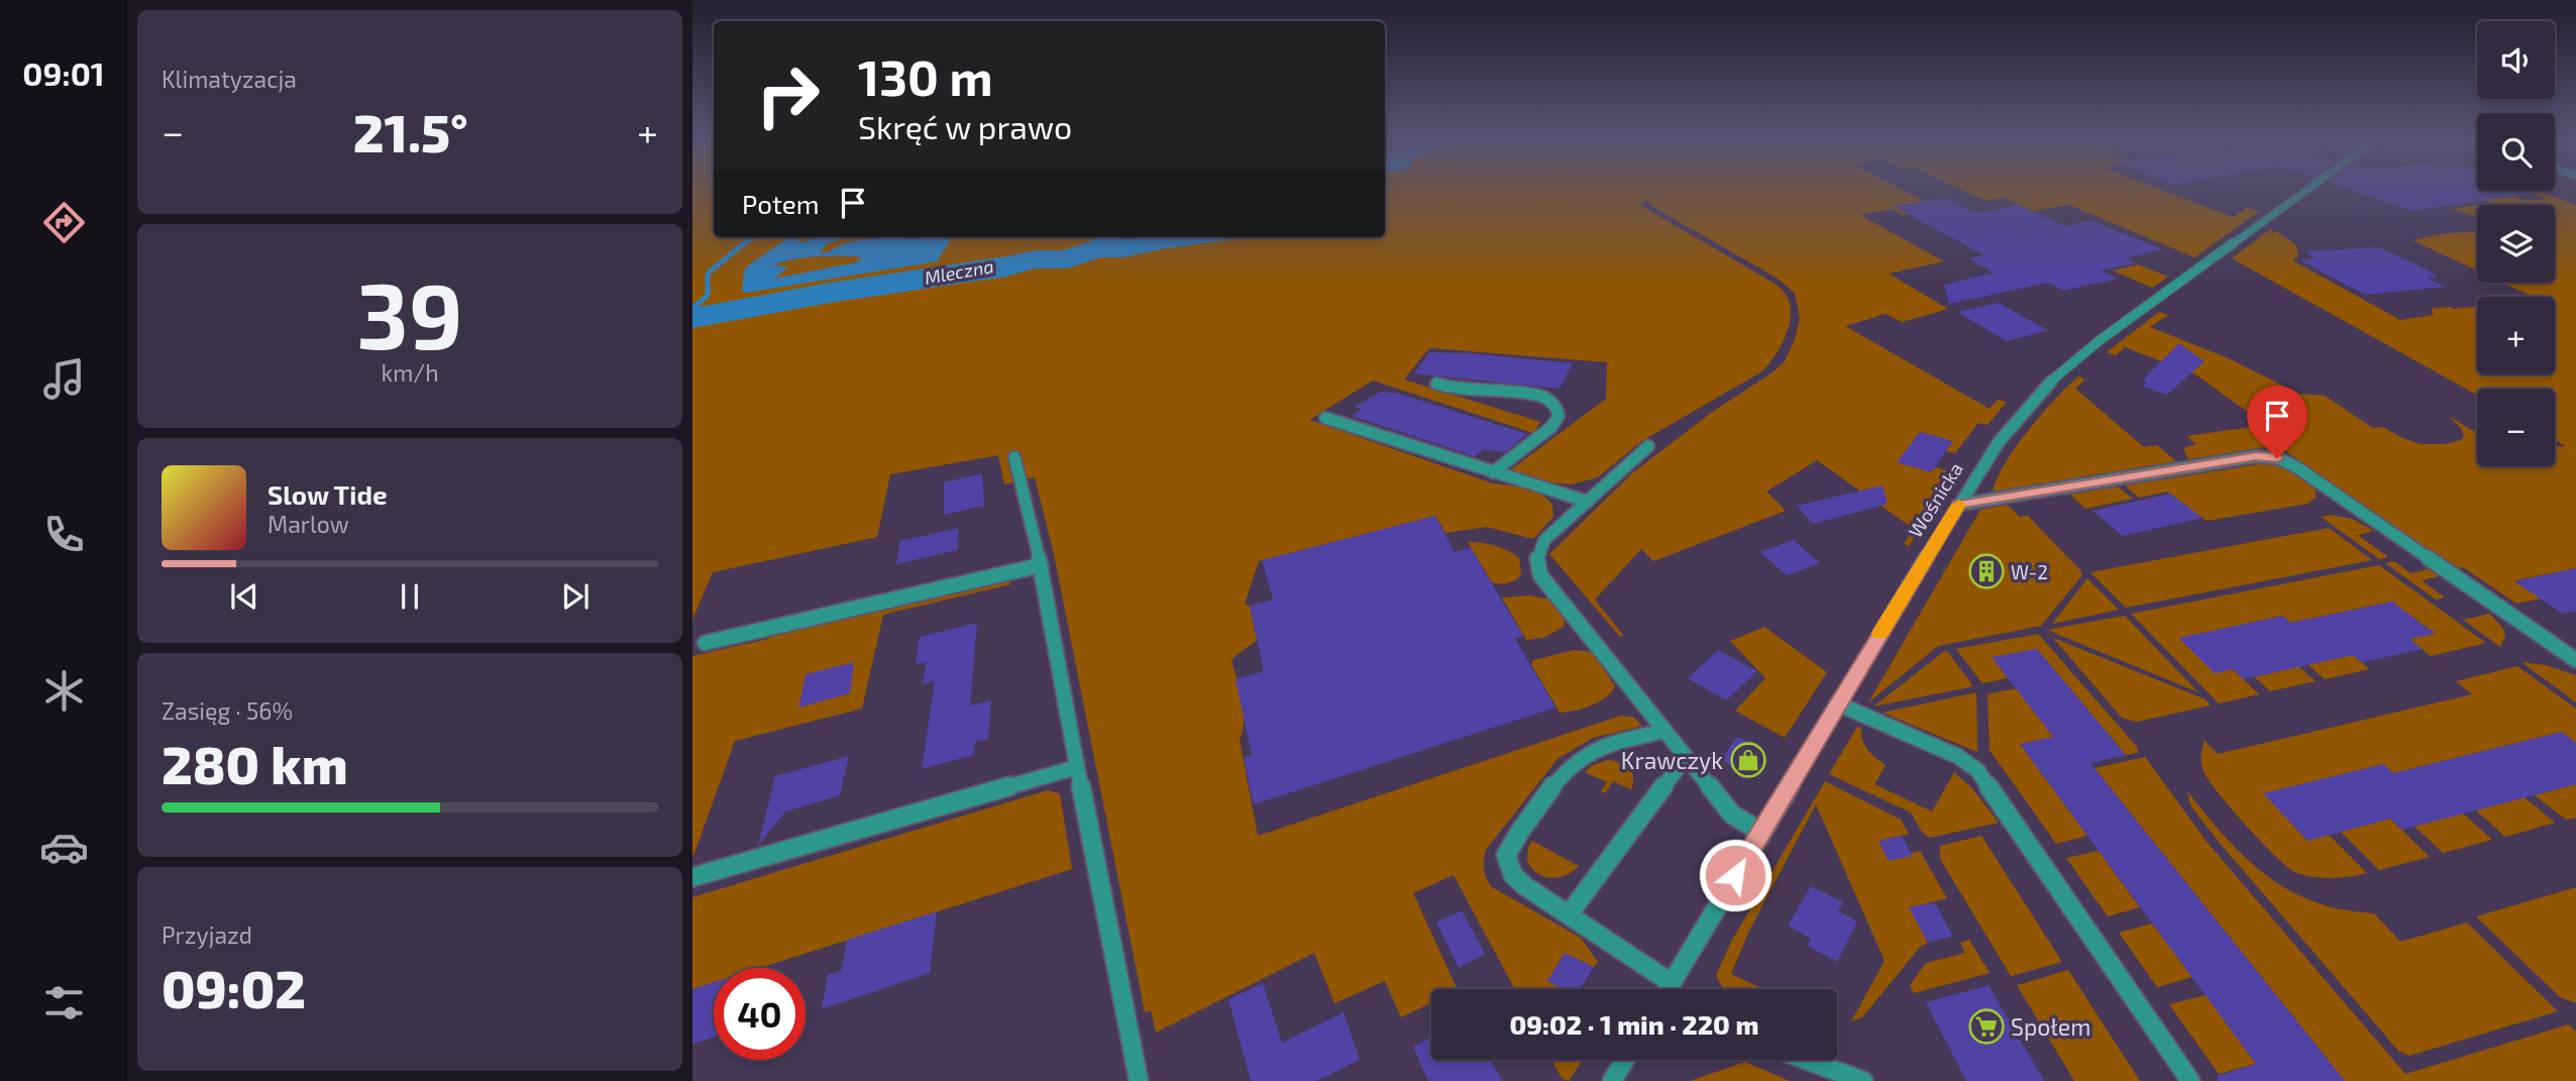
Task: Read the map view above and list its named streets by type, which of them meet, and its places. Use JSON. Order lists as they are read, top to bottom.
{
  "streets": {
    "street": ["Wośnicka"]
  },
  "water": ["Mleczna"],
  "places": {
    "building": ["W-2"],
    "shop": ["Krawczyk"],
    "supermarket": ["Społem"]
  },
  "page": {
    "tabs": "09:01",
    "tile": [
      "Klimatyzacja",
      ["39", "km/h"],
      ["Zasięg · 56%", "280 km"],
      ["Przyjazd", "09:02"]
    ],
    "map_buttons": ["+", "−"],
    "turn": ["130 m", "Skręć w prawo"],
    "heat": ["−", "21.5°", "+"],
    "then": "Potem",
    "song": ["Slow Tide", "Marlow"],
    "limit": "40",
    "trip": "09:02 · 1 min · 220 m"
  }
}
